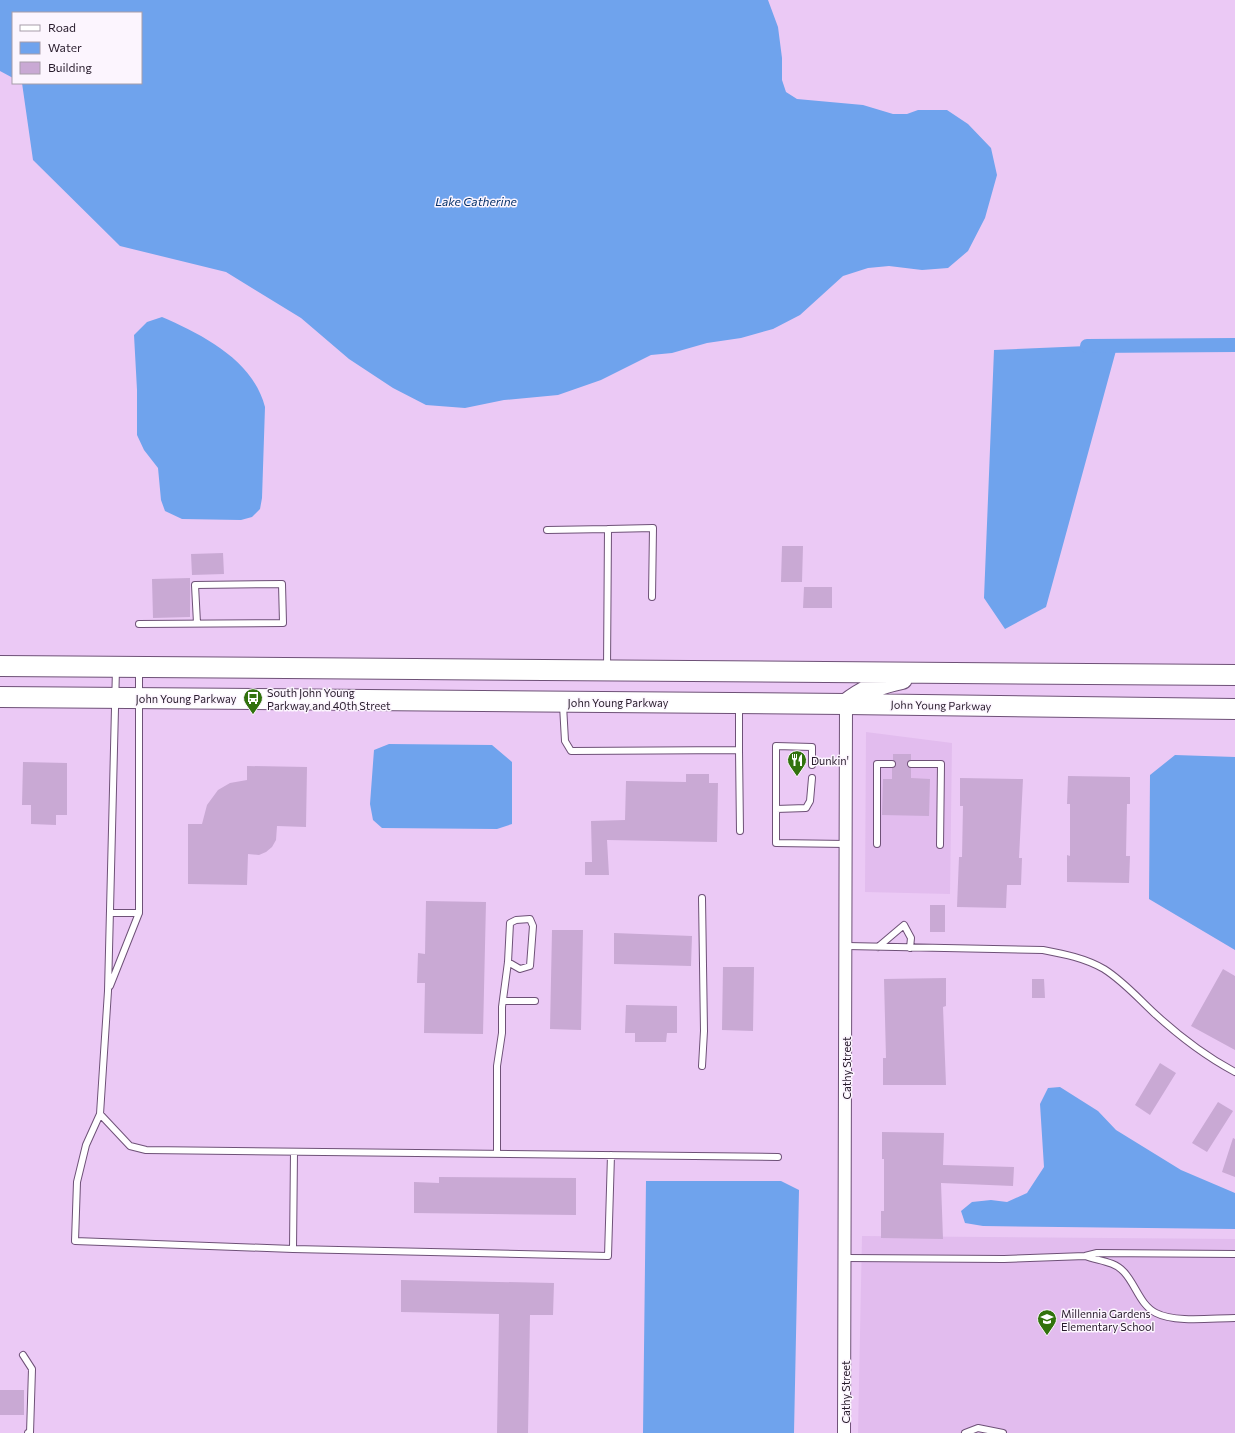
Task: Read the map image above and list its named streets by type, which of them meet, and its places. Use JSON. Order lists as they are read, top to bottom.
{
  "streets": {
    "highway": ["John Young Parkway"],
    "street": ["Cathy Street"]
  },
  "crossings": [
    ["John Young Parkway", "Cathy Street"]
  ],
  "water": ["Lake Catherine"],
  "places": {
    "bus stop": ["South John Young Parkway and 40th Street"],
    "restaurant": ["Dunkin'"],
    "school or university": ["Millennia Gardens Elementary School"]
  },
  "legend": ["Road", "Water", "Building"]
}
